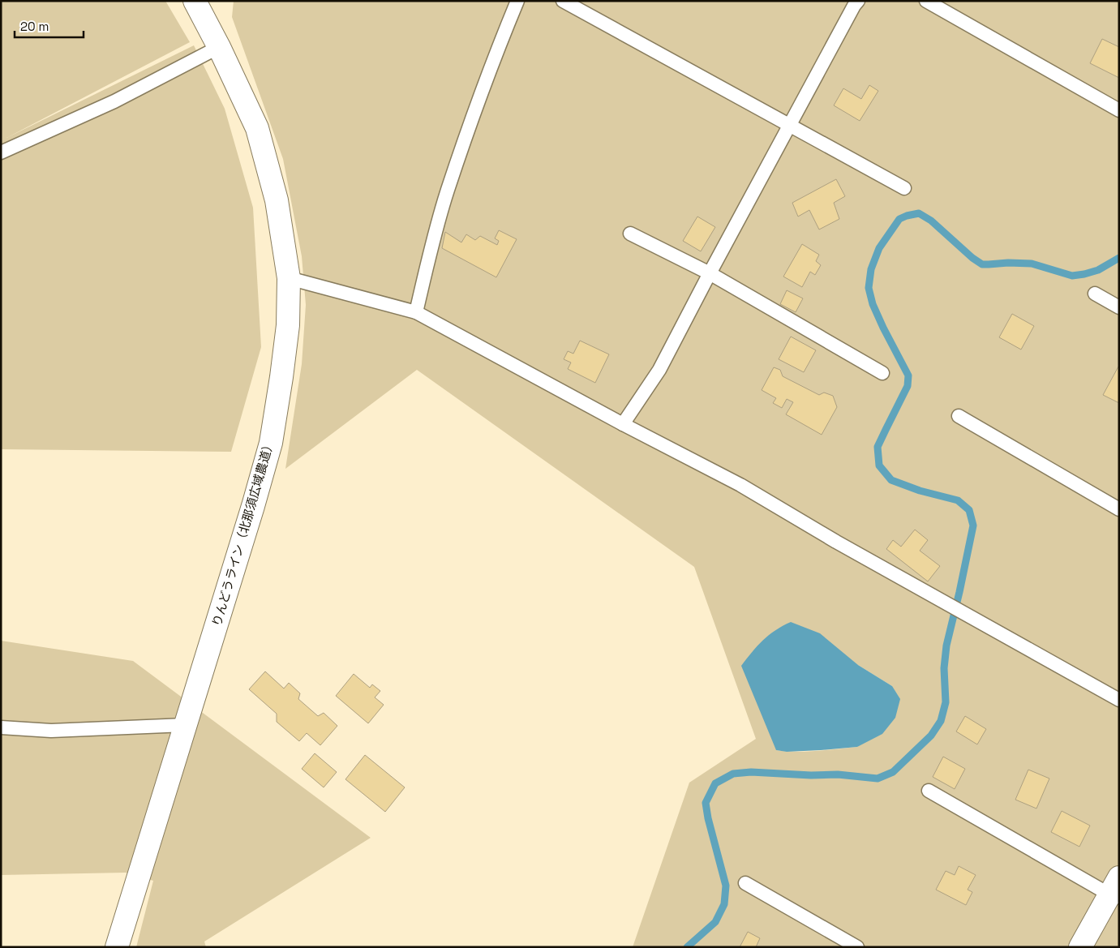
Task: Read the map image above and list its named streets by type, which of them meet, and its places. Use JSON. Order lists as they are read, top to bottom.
{
  "streets": {
    "street": ["りんどうライン（北那須広域農道）"]
  },
  "scale_bar": "20 m"
}
